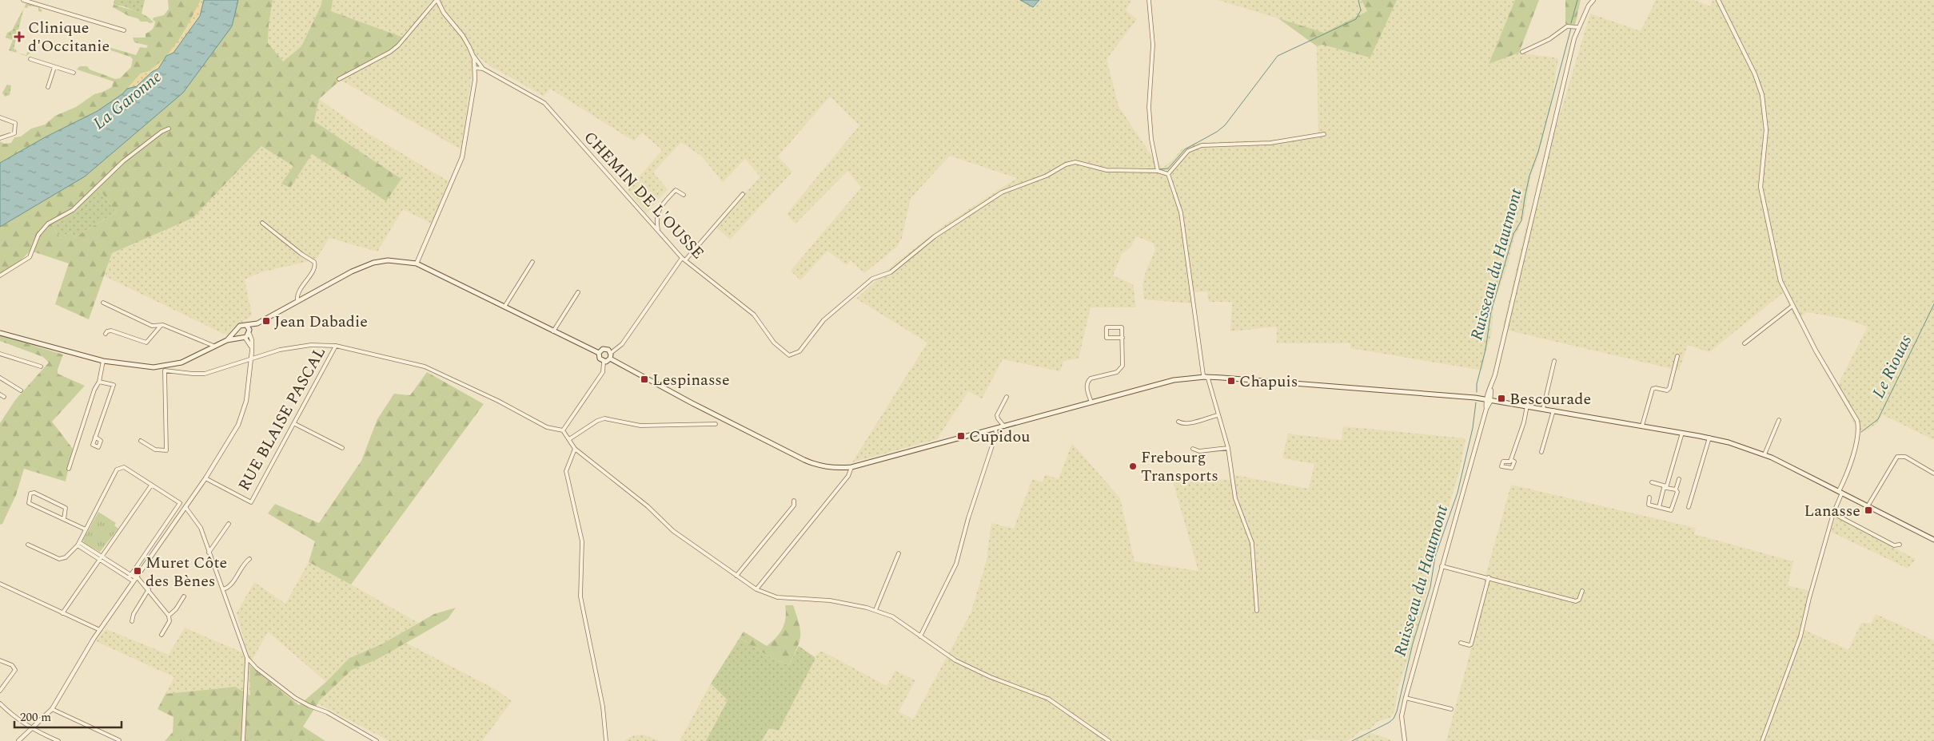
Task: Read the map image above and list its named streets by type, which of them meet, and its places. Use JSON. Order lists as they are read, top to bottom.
{
  "streets": {
    "street": ["CHEMIN DE L'OUSSE", "RUE BLAISE PASCAL"]
  },
  "water": ["La Garonne", "Ruisseau du Hautmont", "Le Riouas"],
  "places": {
    "health": ["Clinique d'Occitanie"],
    "transit": [
      "Jean Dabadie",
      "Lespinasse",
      "Chapuis",
      "Bescourade",
      "Cupidou",
      "Lanasse",
      "Muret Côte des Bènes"
    ],
    "other": ["Frebourg Transports"]
  },
  "scale_bar": "200 m"
}
